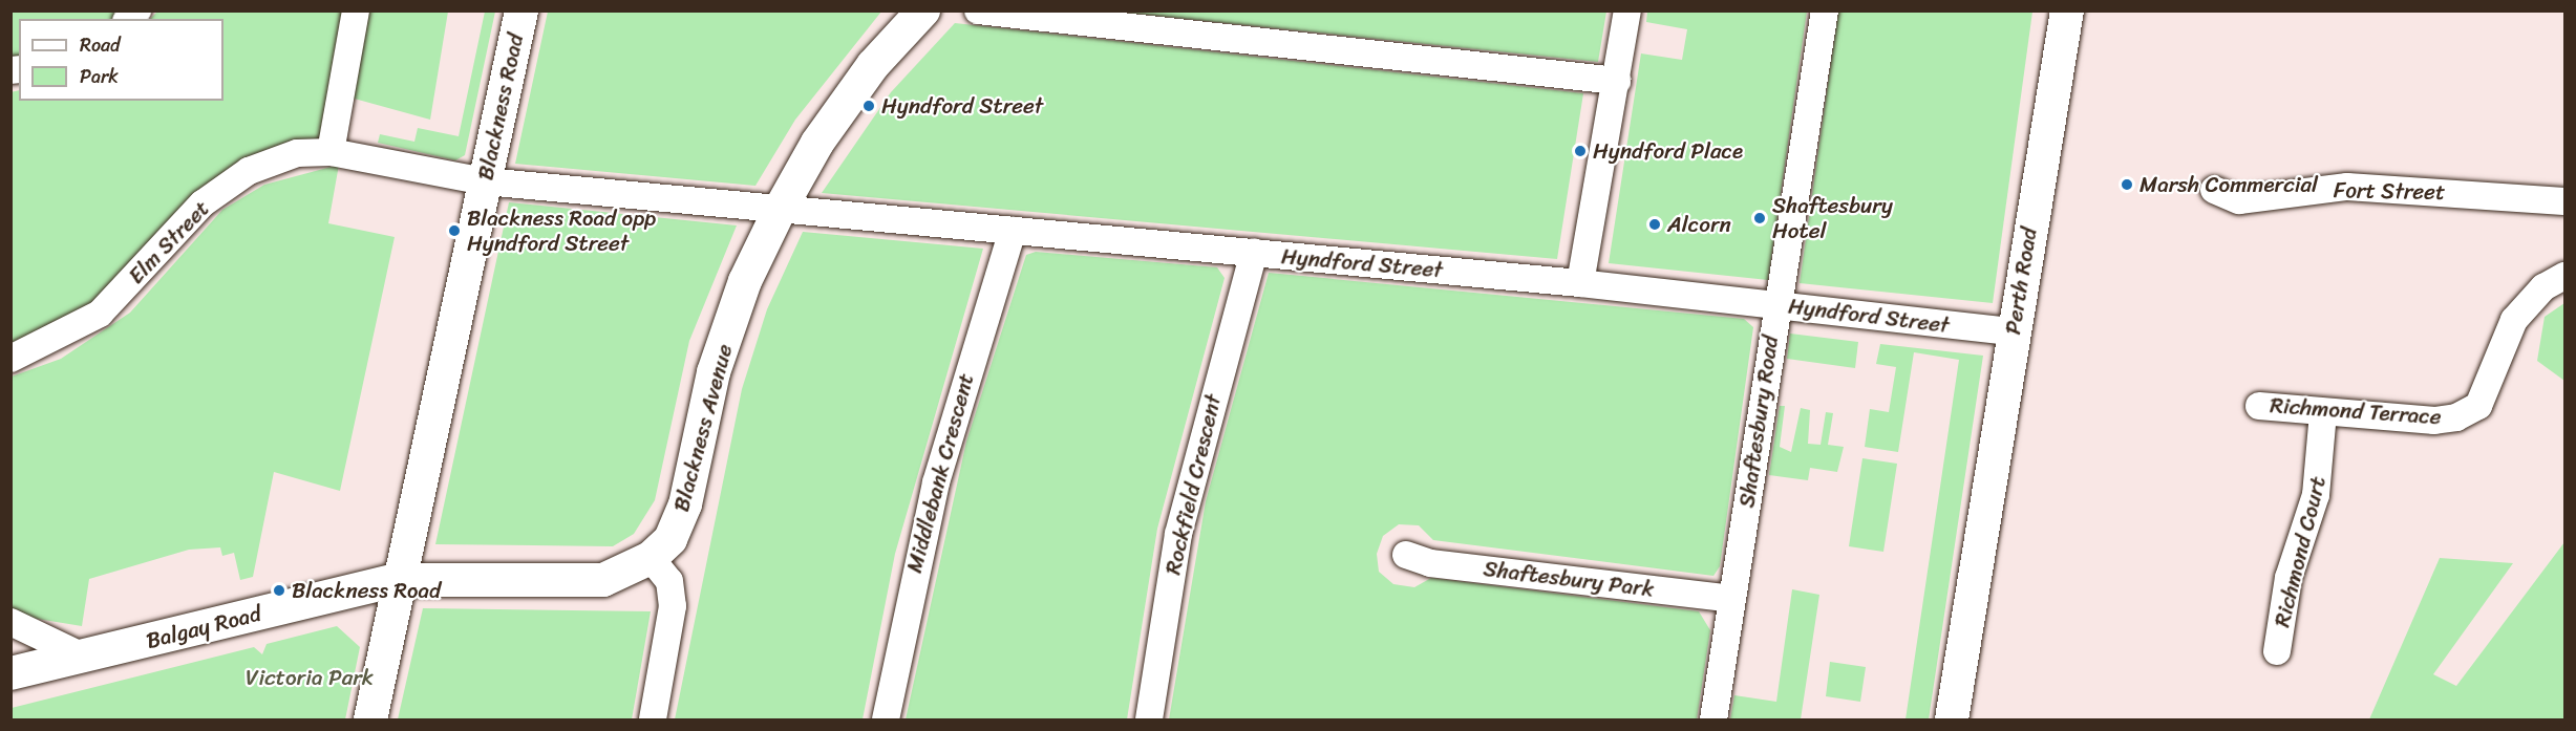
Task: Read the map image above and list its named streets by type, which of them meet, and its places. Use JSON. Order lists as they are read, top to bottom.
{
  "streets": {
    "street": [
      "Blackness Road",
      "Fort Street",
      "Elm Street",
      "Hyndford Street",
      "Perth Road",
      "Richmond Terrace",
      "Shaftesbury Road",
      "Blackness Avenue",
      "Middlebank Crescent",
      "Rockfield Crescent",
      "Richmond Court",
      "Shaftesbury Park",
      "Balgay Road"
    ]
  },
  "crossings": [
    ["Blackness Road", "Elm Street"],
    ["Blackness Road", "Hyndford Street"],
    ["Blackness Road", "Blackness Avenue"],
    ["Blackness Road", "Balgay Road"],
    ["Elm Street", "Hyndford Street"],
    ["Hyndford Street", "Perth Road"],
    ["Hyndford Street", "Shaftesbury Road"],
    ["Hyndford Street", "Blackness Avenue"],
    ["Hyndford Street", "Middlebank Crescent"],
    ["Hyndford Street", "Rockfield Crescent"],
    ["Richmond Terrace", "Richmond Court"],
    ["Shaftesbury Road", "Shaftesbury Park"],
    ["Blackness Avenue", "Balgay Road"]
  ],
  "parks": ["Victoria Park"],
  "places": [
    "Hyndford Street",
    "Hyndford Place",
    "Marsh Commercial",
    "Shaftesbury Hotel",
    "Alcorn",
    "Blackness Road opp Hyndford Street",
    "Blackness Road"
  ],
  "legend": ["Road", "Park"]
}
